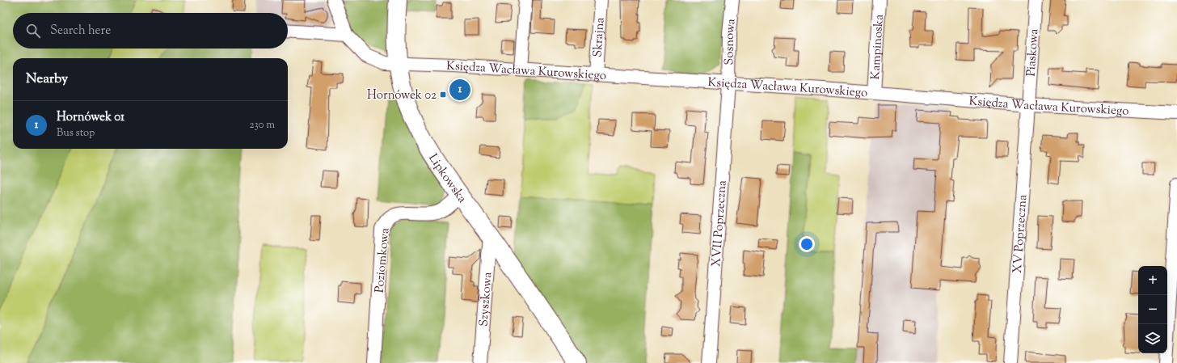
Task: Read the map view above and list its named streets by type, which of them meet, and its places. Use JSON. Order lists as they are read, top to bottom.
{
  "streets": {
    "street": [
      "Skrajna",
      "Sosnowa",
      "Kampinoska",
      "Piaskowa",
      "Księdza Wacława Kurowskiego",
      "Lipkowska",
      "XVII Poprzeczna",
      "XV Poprzeczna",
      "Poziomkowa",
      "Szyszkowa"
    ]
  },
  "crossings": [
    ["Skrajna", "Księdza Wacława Kurowskiego"],
    ["Sosnowa", "Księdza Wacława Kurowskiego"],
    ["Sosnowa", "XVII Poprzeczna"],
    ["Kampinoska", "Księdza Wacława Kurowskiego"],
    ["Piaskowa", "Księdza Wacława Kurowskiego"],
    ["Piaskowa", "XV Poprzeczna"],
    ["Księdza Wacława Kurowskiego", "Lipkowska"],
    ["Księdza Wacława Kurowskiego", "XVII Poprzeczna"],
    ["Księdza Wacława Kurowskiego", "XV Poprzeczna"],
    ["Lipkowska", "Poziomkowa"],
    ["Lipkowska", "Szyszkowa"]
  ],
  "places": {
    "transit": ["Hornówek 02"]
  },
  "page": {
    "search": "Search here",
    "heading": "Nearby",
    "pins": "1",
    "list": [
      {
        "mark": "1",
        "name": "Hornówek 01",
        "note": "Bus stop",
        "value": "230 m"
      }
    ],
    "map_buttons": ["+", "−"]
  }
}
